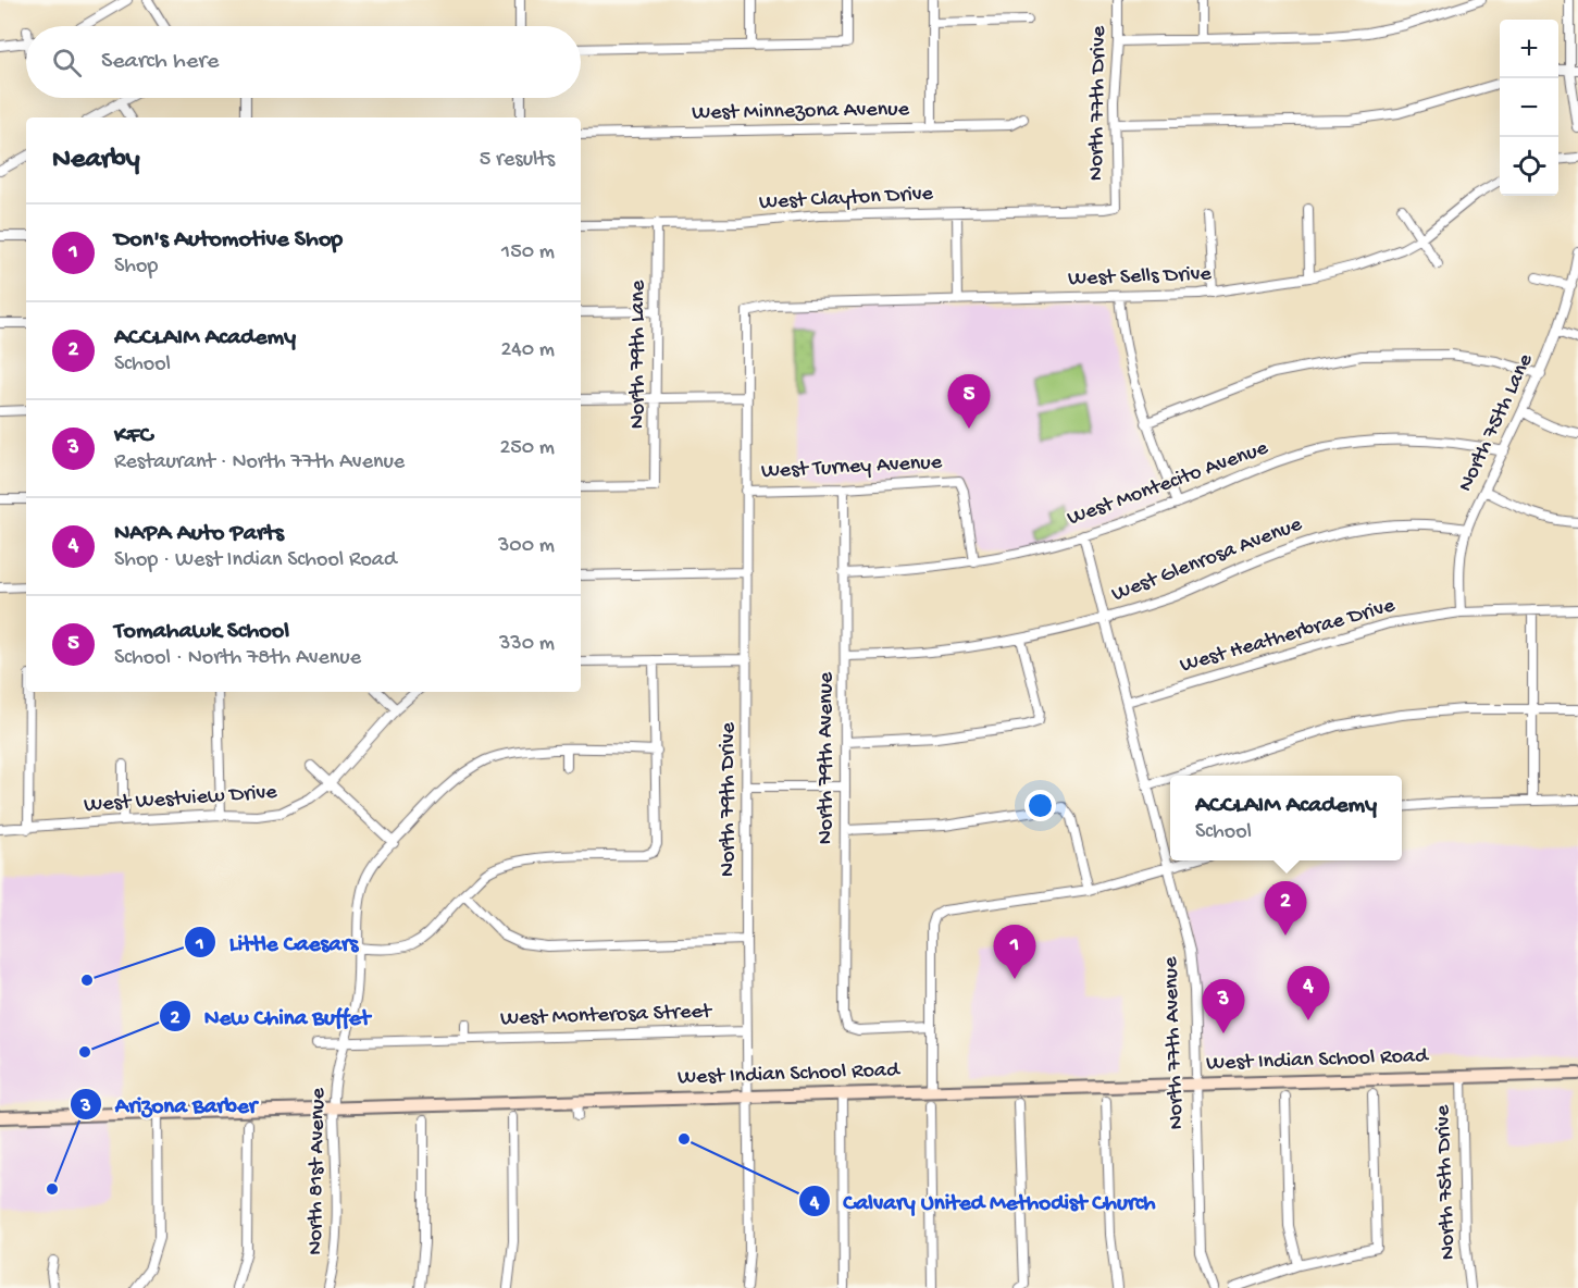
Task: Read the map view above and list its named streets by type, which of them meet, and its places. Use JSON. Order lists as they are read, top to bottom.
{
  "streets": {
    "main road": ["West Indian School Road"],
    "street": [
      "North 77th Drive",
      "West Minnezona Avenue",
      "West Clayton Drive",
      "West Sells Drive",
      "North 79th Lane",
      "North 75th Lane",
      "West Turney Avenue",
      "West Montecito Avenue",
      "West Glenrosa Avenue",
      "West Heatherbrae Drive",
      "North 79th Avenue",
      "West Westview Drive",
      "North 79th Drive",
      "West Monterosa Street",
      "North 77th Avenue",
      "North 81st Avenue",
      "North 75th Drive"
    ]
  },
  "crossings": [
    ["North 77th Drive", "West Clayton Drive"],
    ["West Clayton Drive", "North 79th Lane"],
    ["West Sells Drive", "North 79th Drive"],
    ["North 75th Lane", "West Montecito Avenue"],
    ["North 75th Lane", "West Glenrosa Avenue"],
    ["North 75th Lane", "West Heatherbrae Drive"],
    ["West Turney Avenue", "West Montecito Avenue"],
    ["West Turney Avenue", "North 79th Avenue"],
    ["West Turney Avenue", "North 79th Drive"],
    ["West Montecito Avenue", "North 79th Avenue"],
    ["West Montecito Avenue", "North 77th Avenue"],
    ["West Glenrosa Avenue", "North 79th Avenue"],
    ["West Glenrosa Avenue", "North 77th Avenue"],
    ["West Heatherbrae Drive", "North 77th Avenue"],
    ["North 79th Drive", "West Monterosa Street"],
    ["North 79th Drive", "West Indian School Road"],
    ["West Monterosa Street", "North 81st Avenue"],
    ["North 77th Avenue", "West Indian School Road"],
    ["West Indian School Road", "North 81st Avenue"],
    ["West Indian School Road", "North 75th Drive"]
  ],
  "places": [
    "Little Caesars",
    "New China Buffet",
    "Calvary United Methodist Church",
    "Arizona Barber"
  ],
  "page": {
    "map_buttons": ["+", "−"],
    "search": "Search here",
    "heading": ["Nearby", "5 results"],
    "list": [
      {
        "mark": "1",
        "name": "Don's Automotive Shop",
        "note": "Shop",
        "value": "150 m"
      },
      {
        "mark": "2",
        "name": "ACCLAIM Academy",
        "note": "School",
        "value": "240 m"
      },
      {
        "mark": "3",
        "name": "KFC",
        "note": "Restaurant · North 77th Avenue",
        "value": "250 m"
      },
      {
        "mark": "4",
        "name": "NAPA Auto Parts",
        "note": "Shop · West Indian School Road",
        "value": "300 m"
      },
      {
        "mark": "5",
        "name": "Tomahawk School",
        "note": "School · North 78th Avenue",
        "value": "330 m"
      }
    ],
    "pins": [
      "5",
      "2",
      "1",
      "4",
      "3"
    ],
    "popup": ["ACCLAIM Academy", "School"]
  }
}
